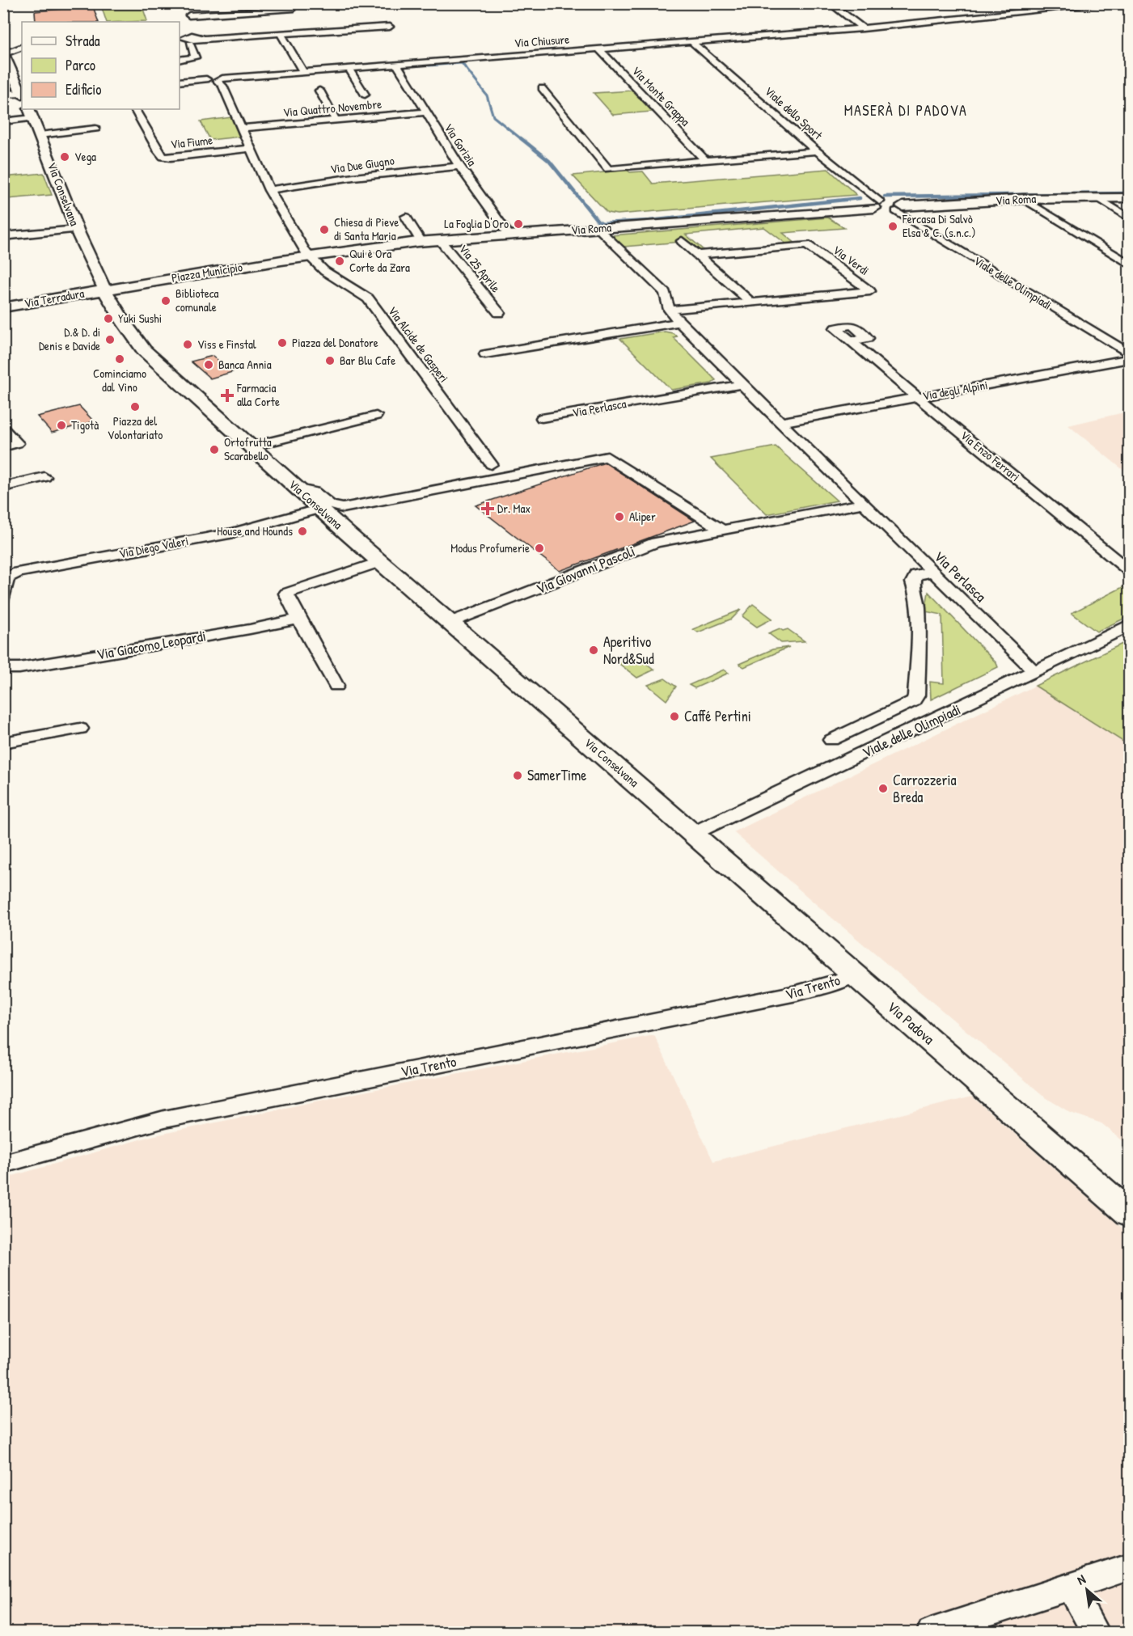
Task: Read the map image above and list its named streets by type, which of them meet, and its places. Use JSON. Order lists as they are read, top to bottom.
{
  "streets": {
    "main road": [
      "Via Conselvana",
      "Via Roma",
      "Piazza Municipio",
      "Via Terradura",
      "Via Padova"
    ],
    "street": [
      "Via Chiusure",
      "Via Monte Grappa",
      "Via Quattro Novembre",
      "Viale dello Sport",
      "Via Fiume",
      "Via Gorizia",
      "Via Due Giugno",
      "Via Verdi",
      "Via 25 Aprile",
      "Viale delle Olimpiadi",
      "Via Alcide de Gasperi",
      "Via degli Alpini",
      "Via Perlasca",
      "Via Enzo Ferrari",
      "Via Diego Valeri",
      "Via Giovanni Pascoli",
      "Via Giacomo Leopardi",
      "Via Trento"
    ]
  },
  "crossings": [
    ["Via Chiusure", "Via Monte Grappa"],
    ["Via Chiusure", "Viale dello Sport"],
    ["Via Chiusure", "Via Gorizia"],
    ["Via Quattro Novembre", "Via Gorizia"],
    ["Viale dello Sport", "Via Roma"],
    ["Via Gorizia", "Via Due Giugno"],
    ["Via Gorizia", "Via Roma"],
    ["Via Conselvana", "Piazza Municipio"],
    ["Via Conselvana", "Viale delle Olimpiadi"],
    ["Via Conselvana", "Via Terradura"],
    ["Via Conselvana", "Via Diego Valeri"],
    ["Via Conselvana", "Via Giovanni Pascoli"],
    ["Via Conselvana", "Via Padova"],
    ["Via Roma", "Via 25 Aprile"],
    ["Via Roma", "Piazza Municipio"],
    ["Via Roma", "Viale delle Olimpiadi"],
    ["Via Roma", "Via Alcide de Gasperi"],
    ["Via Roma", "Via Perlasca"],
    ["Via Verdi", "Via Perlasca"],
    ["Piazza Municipio", "Via Terradura"],
    ["Piazza Municipio", "Via Alcide de Gasperi"],
    ["Viale delle Olimpiadi", "Via Perlasca"],
    ["Viale delle Olimpiadi", "Via Padova"],
    ["Via degli Alpini", "Via Perlasca"],
    ["Via degli Alpini", "Via Enzo Ferrari"],
    ["Via Trento", "Via Padova"]
  ],
  "districts": ["MASERÀ DI PADOVA"],
  "places": {
    "other": [
      "Vega",
      "La Foglia D'Oro",
      "Fercasa Di Salvò Elsa & C. (s.n.c.)",
      "Chiesa di Pieve di Santa Maria",
      "Qui è Ora Corte da Zara",
      "Biblioteca comunale",
      "Yuki Sushi",
      "D.& D. di Denis e Davide",
      "Piazza del Donatore",
      "Viss e Finstal",
      "Cominciamo dal Vino",
      "Bar Blu Cafe",
      "Banca Annia",
      "Piazza del Volontariato",
      "Tigotà",
      "Ortofrutta Scarabello",
      "Aliper",
      "House and Hounds",
      "Modus Profumerie",
      "Aperitivo Nord&Sud",
      "Caffé Pertini",
      "SamerTime",
      "Carrozzeria Breda"
    ],
    "health": ["Farmacia alla Corte", "Dr. Max"]
  },
  "legend": ["Strada", "Parco", "Edificio"],
  "north": "top left"
}
